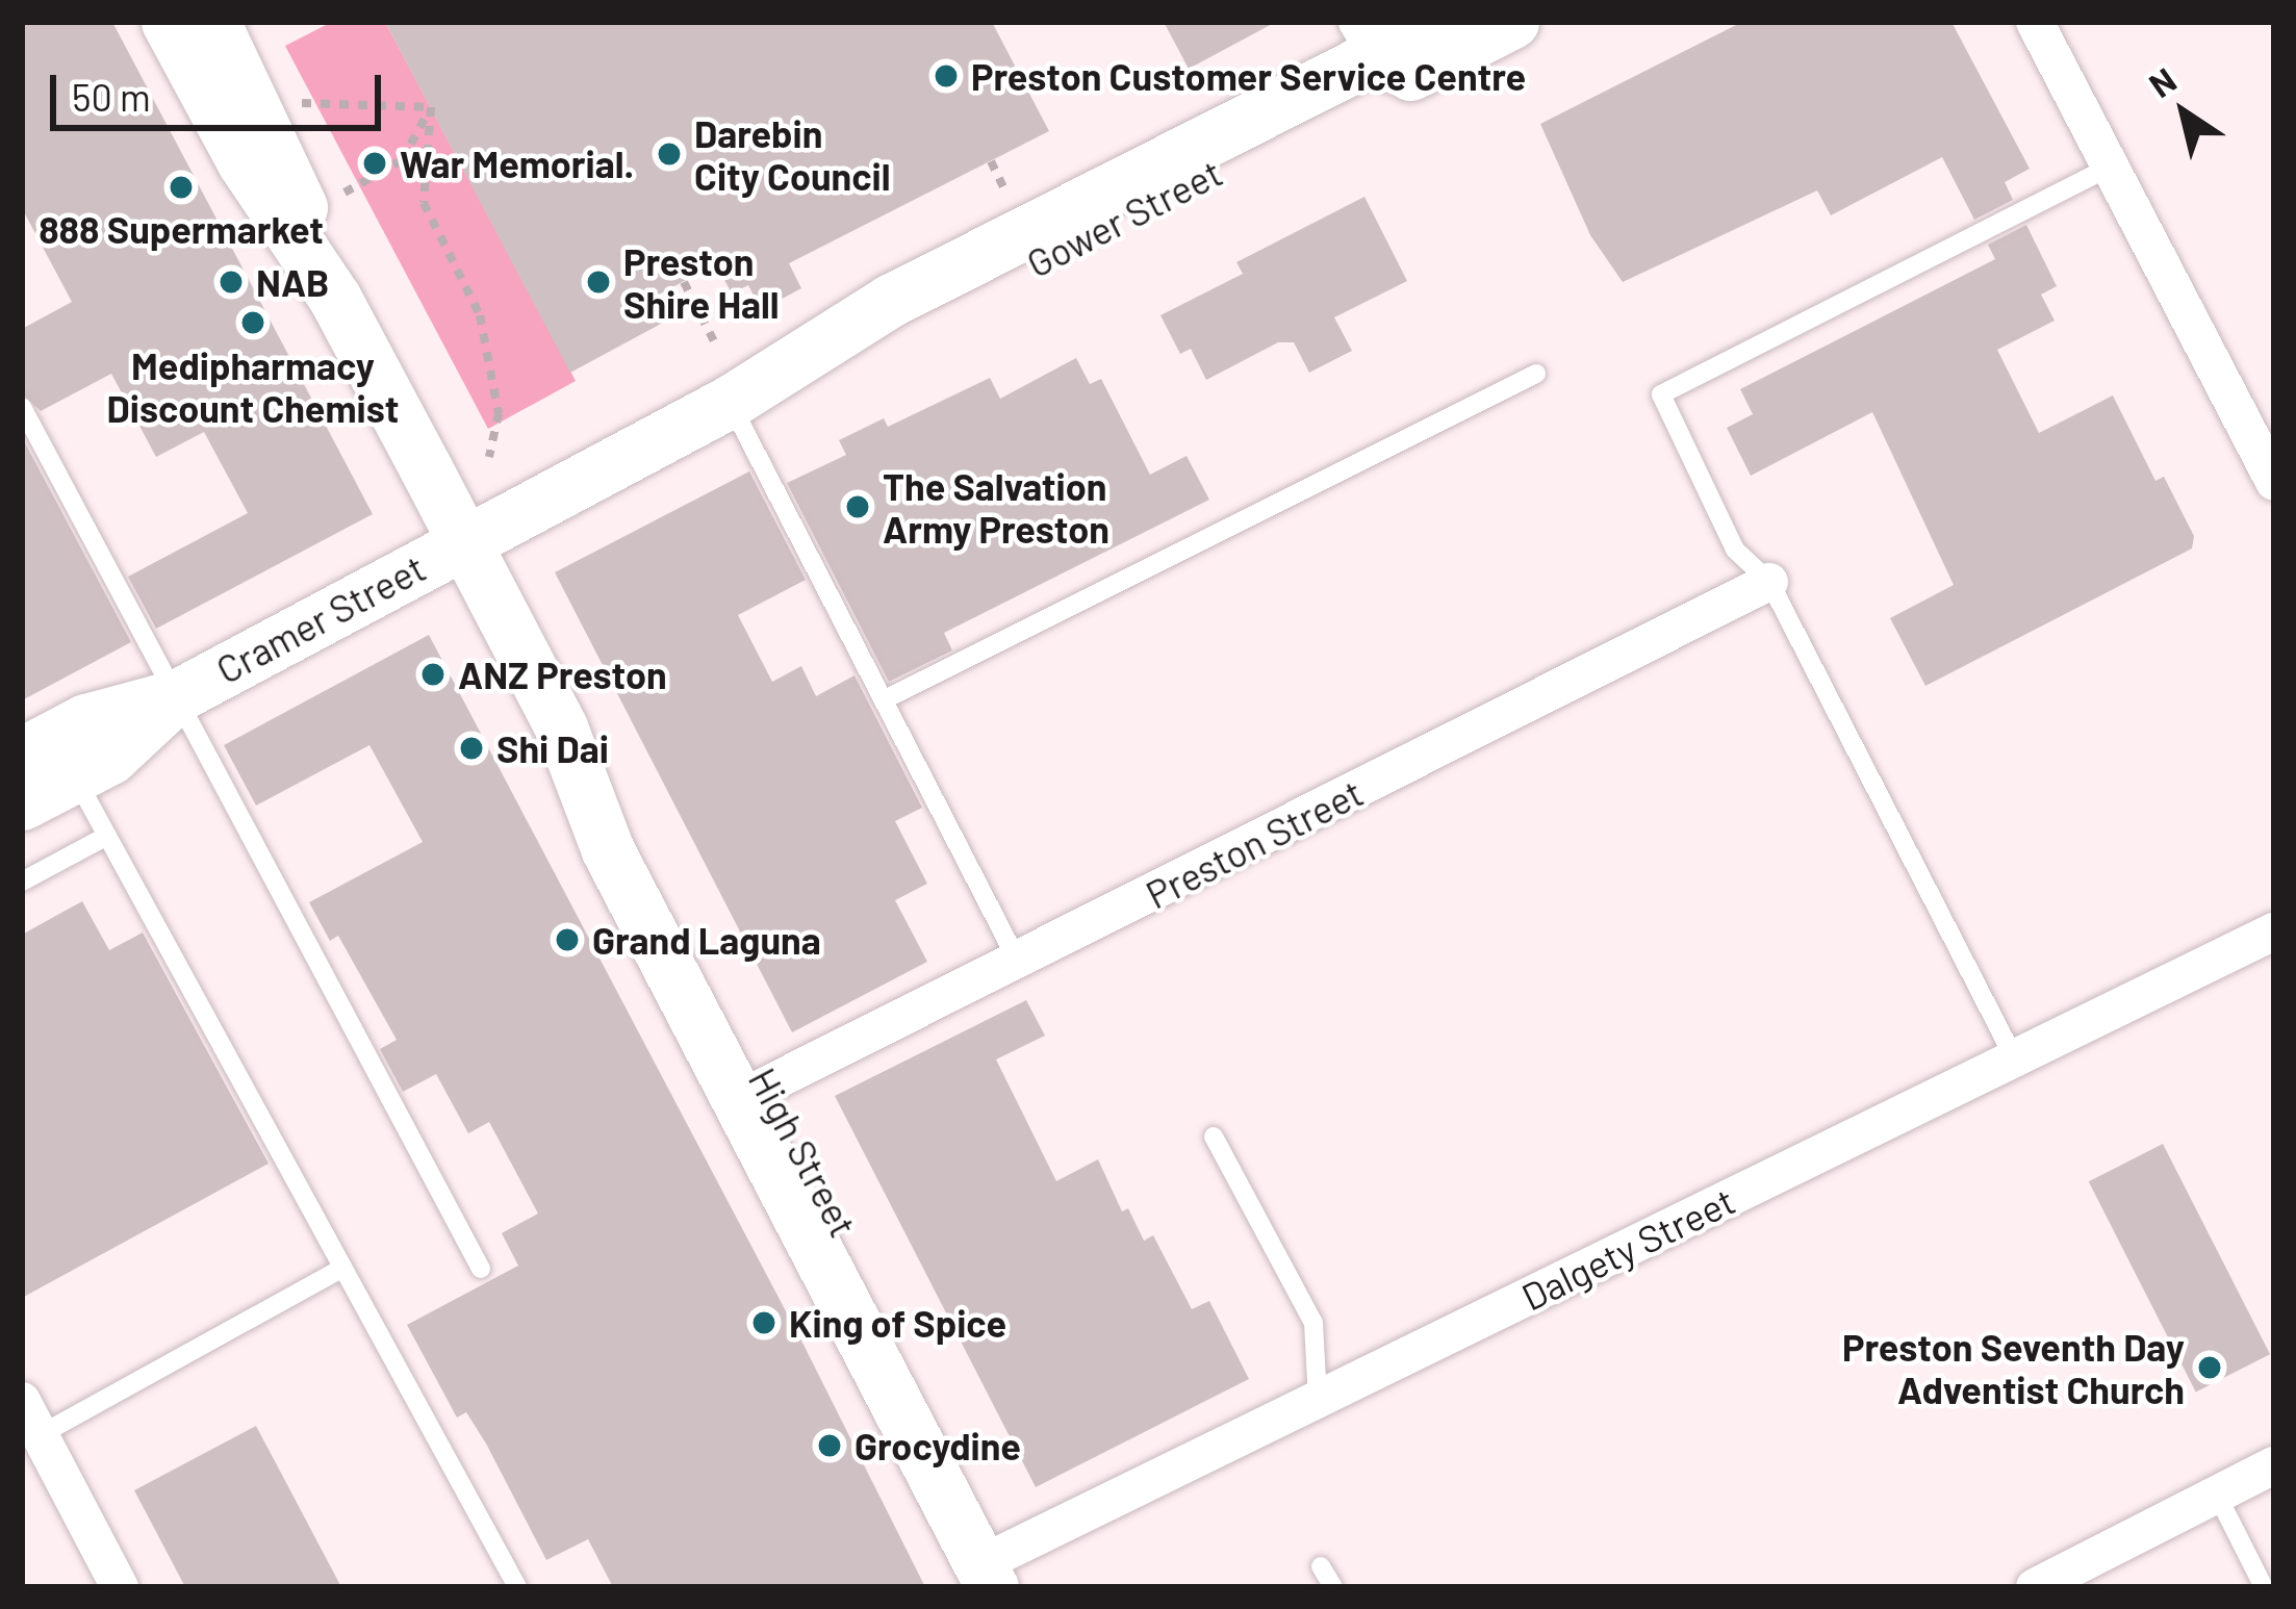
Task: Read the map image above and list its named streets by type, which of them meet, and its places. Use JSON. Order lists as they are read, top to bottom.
{
  "streets": {
    "main road": ["Gower Street", "Cramer Street", "High Street"],
    "street": ["Preston Street", "Dalgety Street"]
  },
  "crossings": [
    ["Gower Street", "Cramer Street"],
    ["Gower Street", "High Street"],
    ["Cramer Street", "High Street"],
    ["Preston Street", "High Street"],
    ["High Street", "Dalgety Street"]
  ],
  "places": [
    "Preston Customer Service Centre",
    "Darebin City Council",
    "War Memorial.",
    "888 Supermarket",
    "NAB",
    "Preston Shire Hall",
    "Medipharmacy Discount Chemist",
    "The Salvation Army Preston",
    "ANZ Preston",
    "Shi Dai",
    "Grand Laguna",
    "King of Spice",
    "Preston Seventh Day Adventist Church",
    "Grocydine"
  ],
  "scale_bar": "50 m",
  "north": "top left"
}
